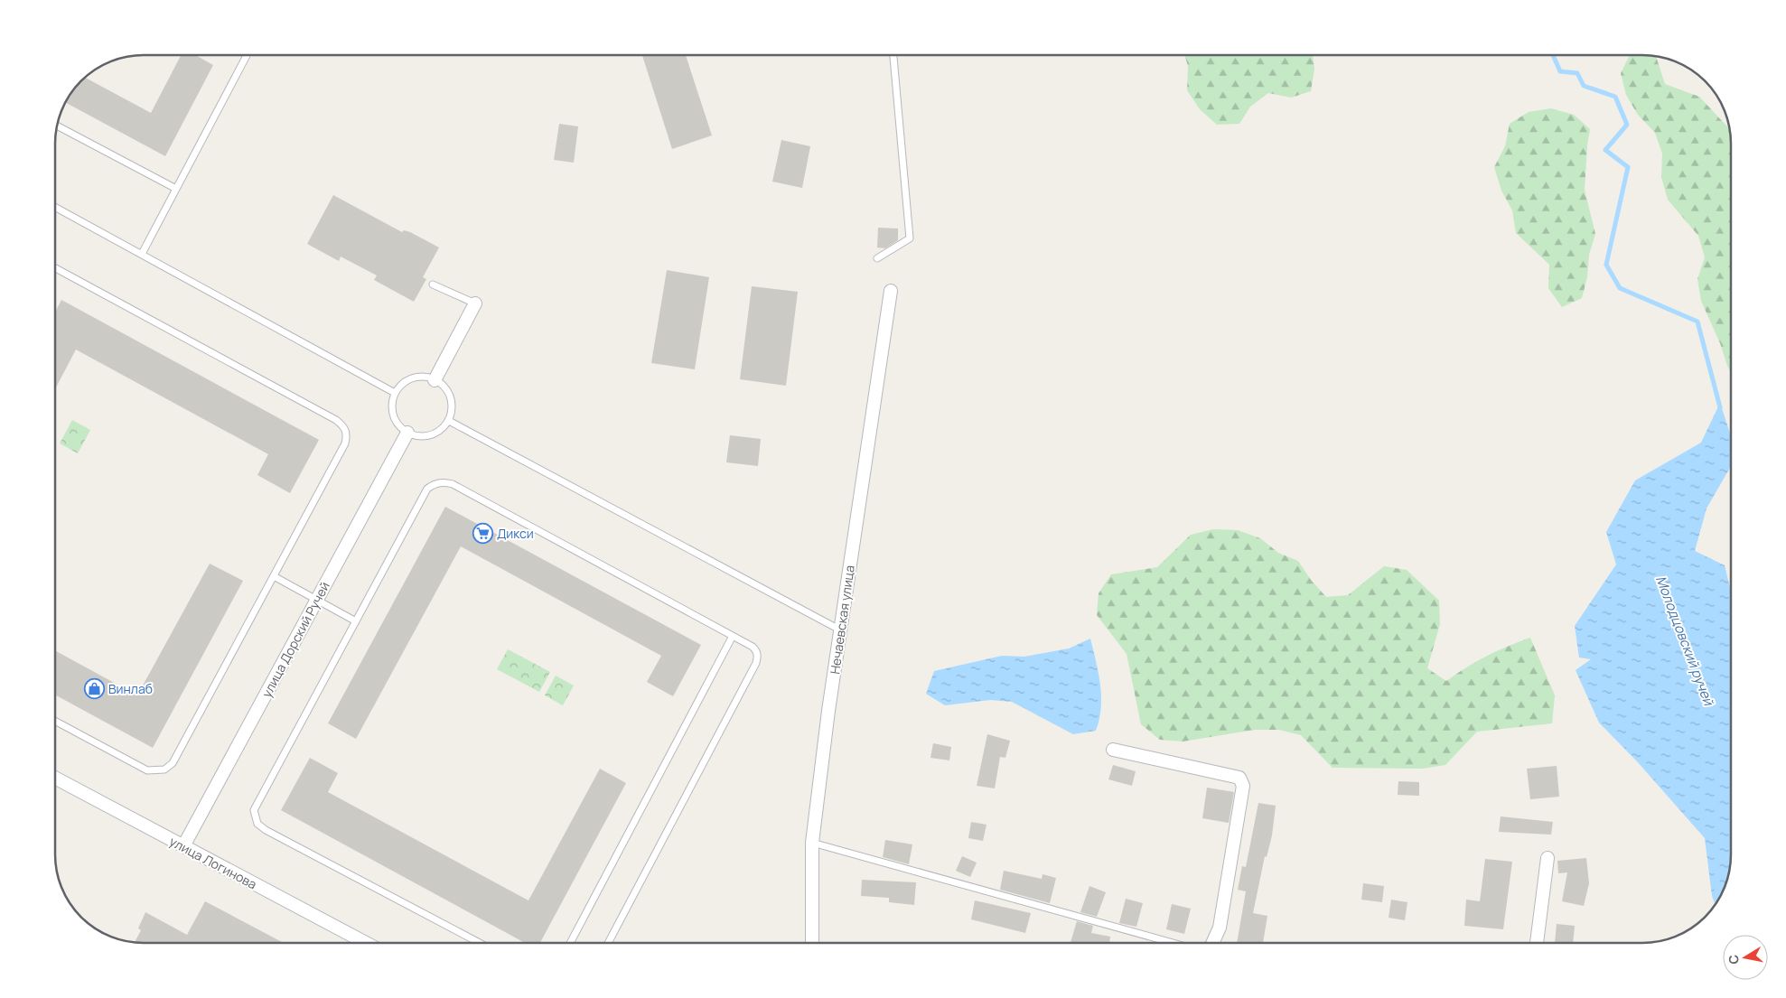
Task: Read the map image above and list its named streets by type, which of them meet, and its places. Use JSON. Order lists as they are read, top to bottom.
{
  "streets": {
    "street": ["Нечаевская улица", "улица Дорский Ручей", "улица Логинова"]
  },
  "crossings": [
    ["улица Дорский Ручей", "улица Логинова"]
  ],
  "water": ["Молодцовский ручей"],
  "places": {
    "supermarket": ["Дикси"],
    "shop": ["Винлаб"]
  },
  "north": "left"
}
